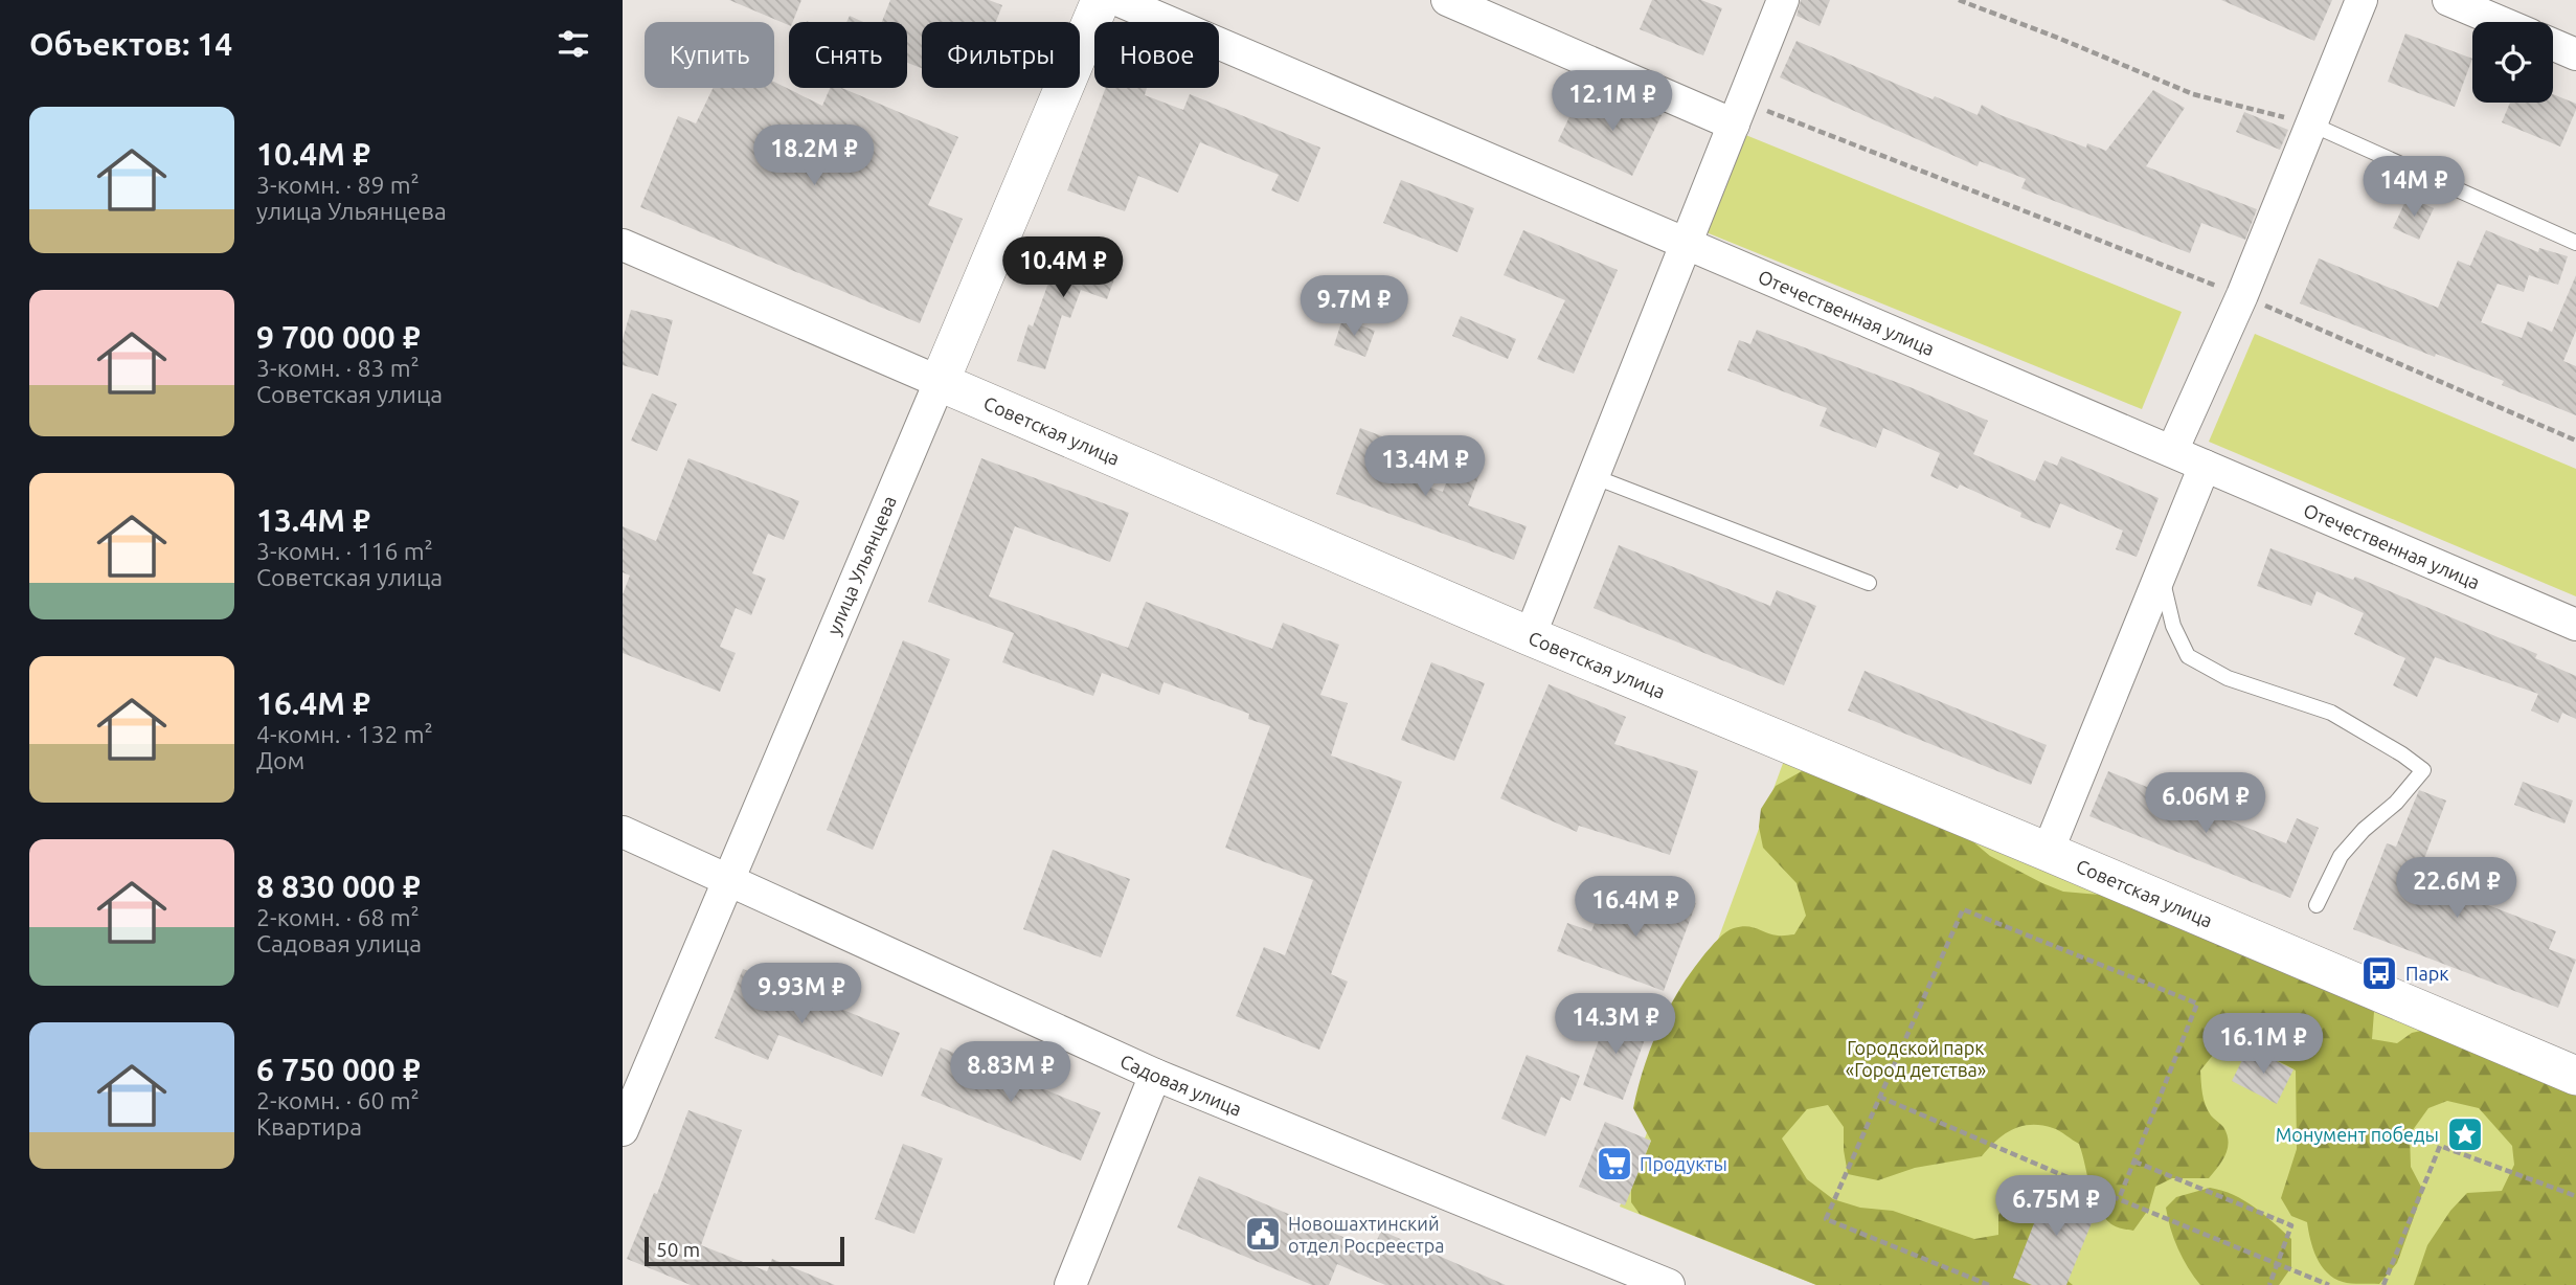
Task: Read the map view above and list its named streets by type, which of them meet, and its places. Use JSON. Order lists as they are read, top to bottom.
{
  "streets": {
    "street": [
      "Отечественная улица",
      "Советская улица",
      "улица Ульянцева",
      "Садовая улица"
    ]
  },
  "crossings": [
    ["Советская улица", "улица Ульянцева"],
    ["улица Ульянцева", "Садовая улица"]
  ],
  "parks": ["Городской парк «Город детства»"],
  "places": {
    "bus stop": ["Парк"],
    "place": ["Монумент победы"],
    "supermarket": ["Продукты"],
    "public building": ["Новошахтинский отдел Росреестра"]
  },
  "scale_bar": "50 m",
  "page": {
    "heading": "Объектов: 14",
    "chip": [
      "Купить",
      "Снять",
      "Фильтры",
      "Новое"
    ],
    "price": [
      "12.1M ₽",
      "18.2M ₽",
      "14M ₽",
      "10.4M ₽",
      "9.7M ₽",
      "13.4M ₽",
      "6.06M ₽",
      "22.6M ₽",
      "16.4M ₽",
      "9.93M ₽",
      "14.3M ₽",
      "16.1M ₽",
      "8.83M ₽",
      "6.75M ₽"
    ],
    "list": [
      {
        "name": "10.4M ₽",
        "note": "3-комн. · 89 m² · улица Ульянцева"
      },
      {
        "name": "9 700 000 ₽",
        "note": "3-комн. · 83 m² · Советская улица"
      },
      {
        "name": "13.4M ₽",
        "note": "3-комн. · 116 m² · Советская улица"
      },
      {
        "name": "16.4M ₽",
        "note": "4-комн. · 132 m² · Дом"
      },
      {
        "name": "8 830 000 ₽",
        "note": "2-комн. · 68 m² · Садовая улица"
      },
      {
        "name": "6 750 000 ₽",
        "note": "2-комн. · 60 m² · Квартира"
      }
    ],
    "scale": "50 m"
  }
}
